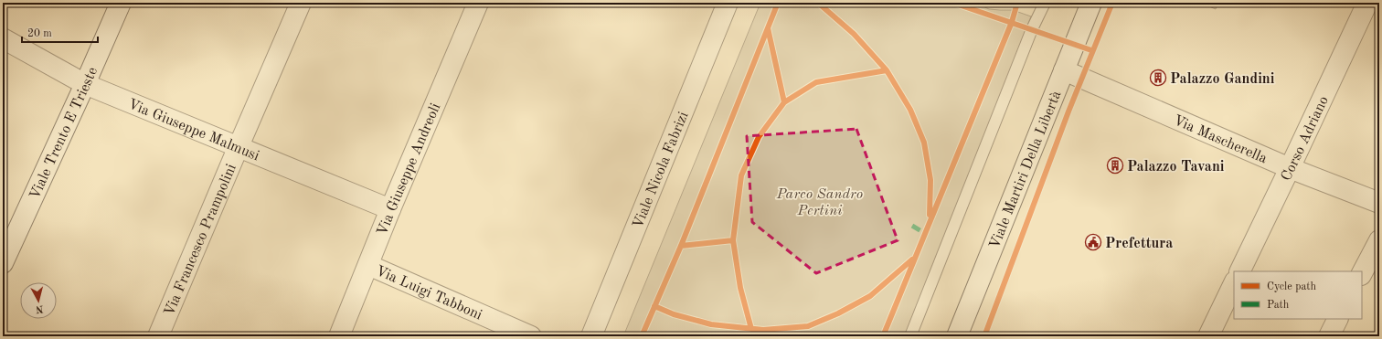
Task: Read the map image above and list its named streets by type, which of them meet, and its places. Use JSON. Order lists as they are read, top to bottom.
{
  "streets": {
    "street": [
      "Via Giuseppe Malmusi",
      "Viale Trento E Trieste",
      "Via Mascherella",
      "Corso Adriano",
      "Via Giuseppe Andreoli",
      "Viale Nicola Fabrizi",
      "Viale Martiri Della Libertà",
      "Via Francesco Prampolini",
      "Via Luigi Tabboni"
    ]
  },
  "crossings": [
    ["Via Giuseppe Malmusi", "Viale Trento E Trieste"],
    ["Via Giuseppe Malmusi", "Via Giuseppe Andreoli"],
    ["Via Giuseppe Malmusi", "Via Francesco Prampolini"],
    ["Via Mascherella", "Corso Adriano"],
    ["Via Mascherella", "Viale Martiri Della Libertà"],
    ["Via Giuseppe Andreoli", "Via Luigi Tabboni"]
  ],
  "parks": ["Parco Sandro Pertini"],
  "places": {
    "building": ["Palazzo Gandini", "Palazzo Tavani"],
    "public building": ["Prefettura"]
  },
  "legend": ["Cycle path", "Path"],
  "scale_bar": "20 m",
  "north": "bottom"
}
